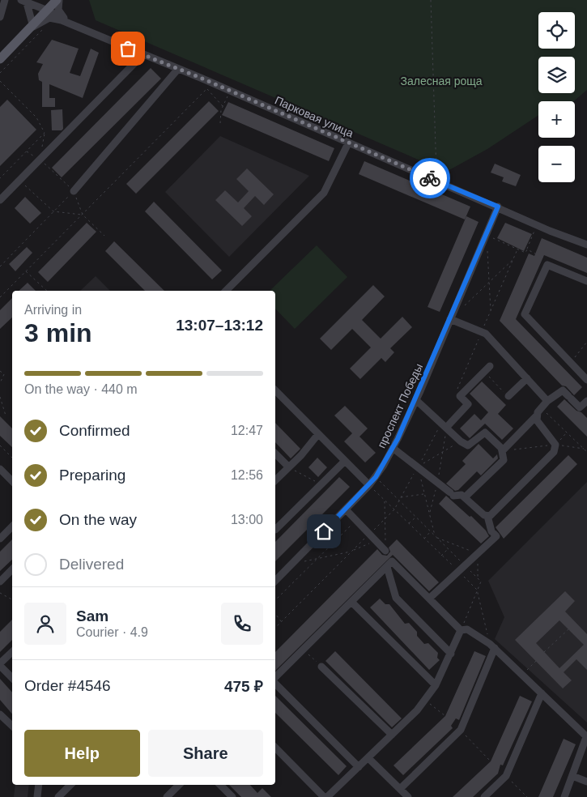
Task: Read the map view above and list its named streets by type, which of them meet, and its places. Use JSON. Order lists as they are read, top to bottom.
{
  "streets": {
    "street": ["Парковая улица", "проспект Победы"]
  },
  "crossings": [
    ["Парковая улица", "проспект Победы"]
  ],
  "parks": ["Залесная роща"],
  "page": {
    "map_buttons": ["+", "−"],
    "heading": ["3 min", "Arriving in", "13:07–13:12"],
    "panel": [
      "Sam",
      "Courier · 4.9",
      "Order #4546",
      "475 ₽"
    ],
    "bar": "On the way · 440 m",
    "list": [
      ["Confirmed", "12:47"],
      ["Preparing", "12:56"],
      ["On the way", "13:00"],
      "Delivered"
    ],
    "buttons": ["Help", "Share"]
  }
}
